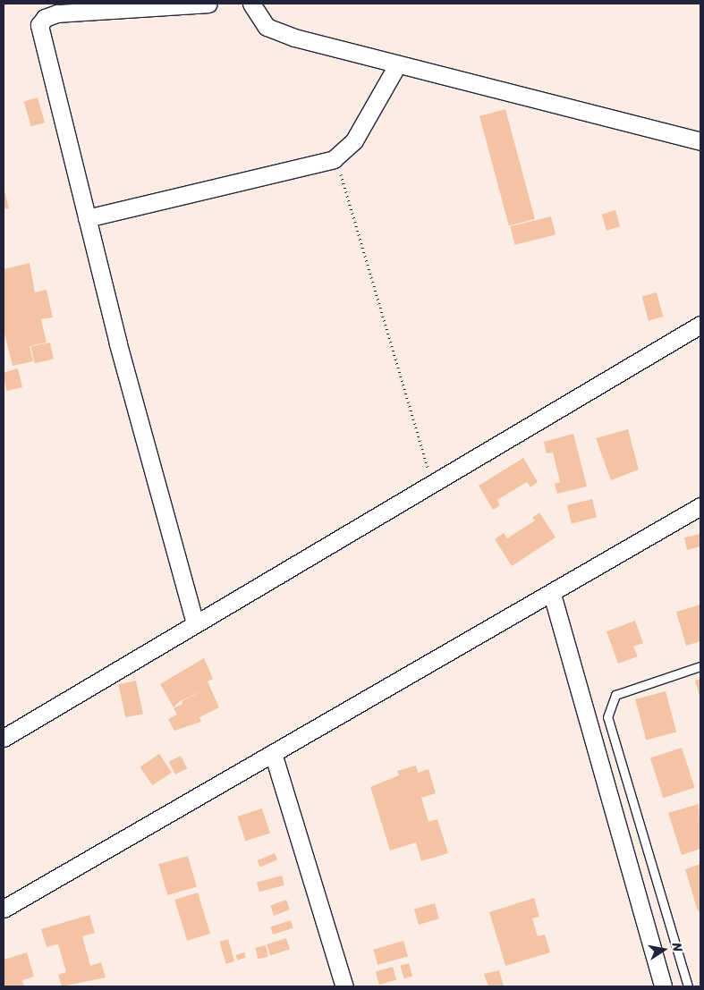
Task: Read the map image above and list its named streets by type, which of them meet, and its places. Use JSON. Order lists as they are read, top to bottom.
{
  "north": "right"
}
